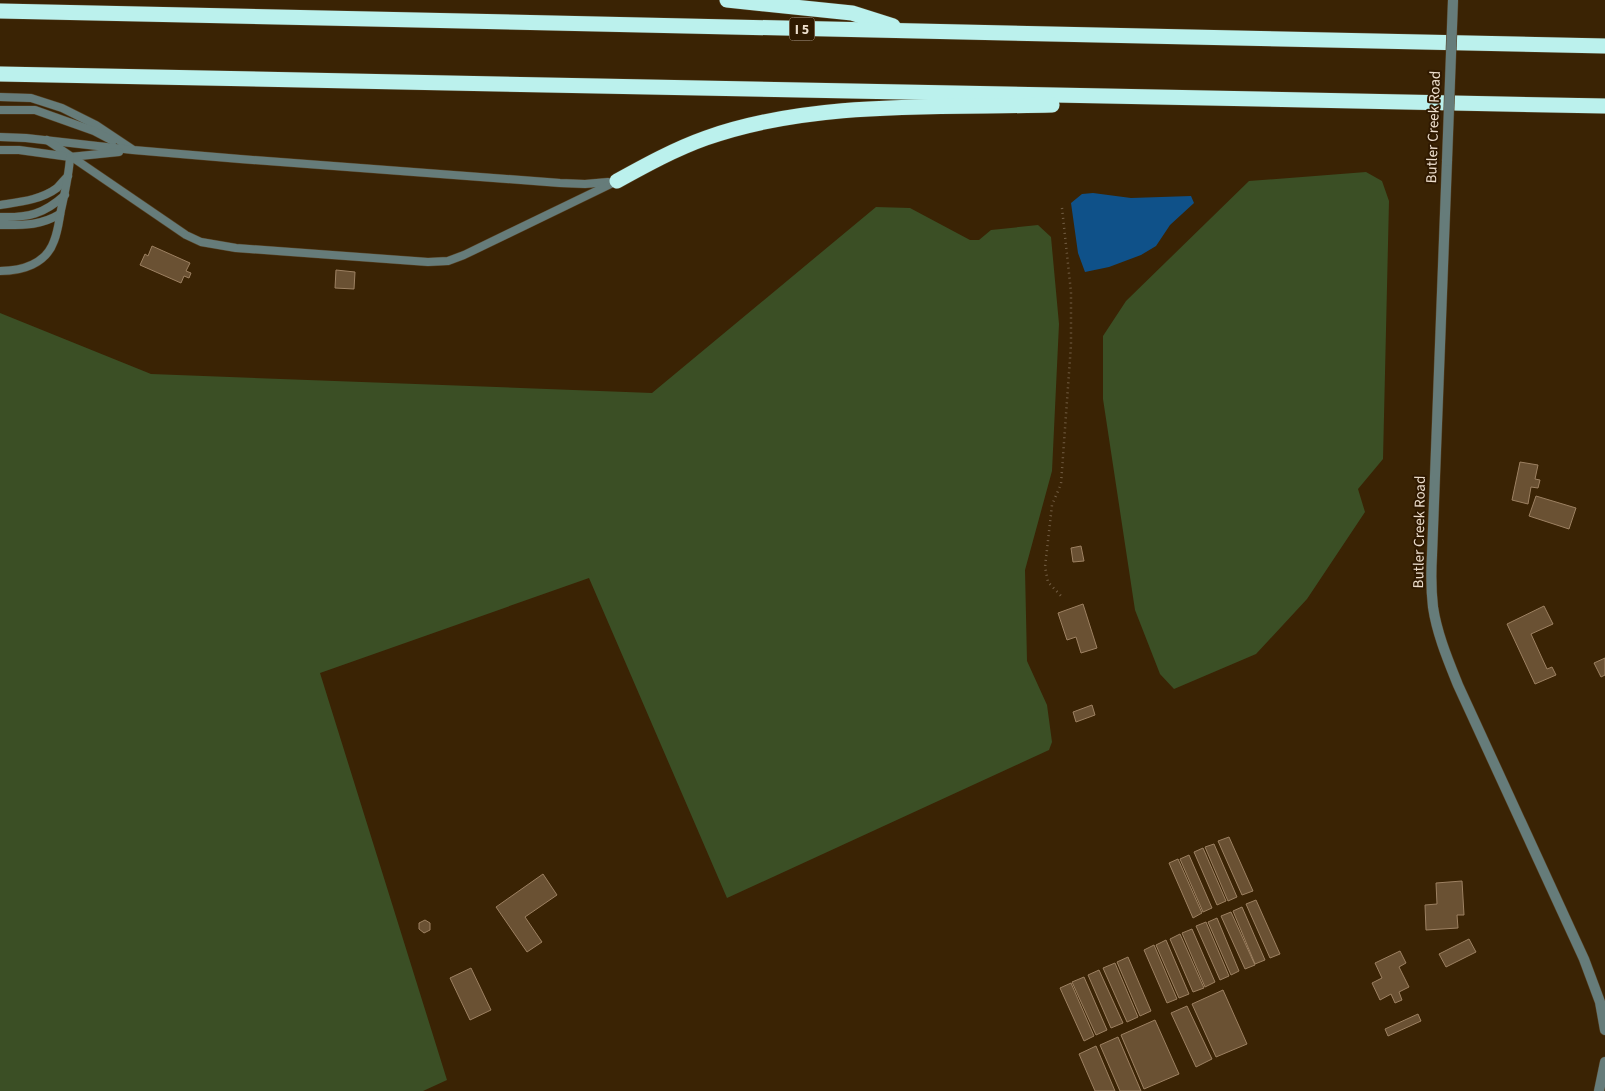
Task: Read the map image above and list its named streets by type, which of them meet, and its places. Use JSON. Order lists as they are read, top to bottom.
{
  "streets": {
    "highway": ["I 5"],
    "street": ["Butler Creek Road"]
  }
}
